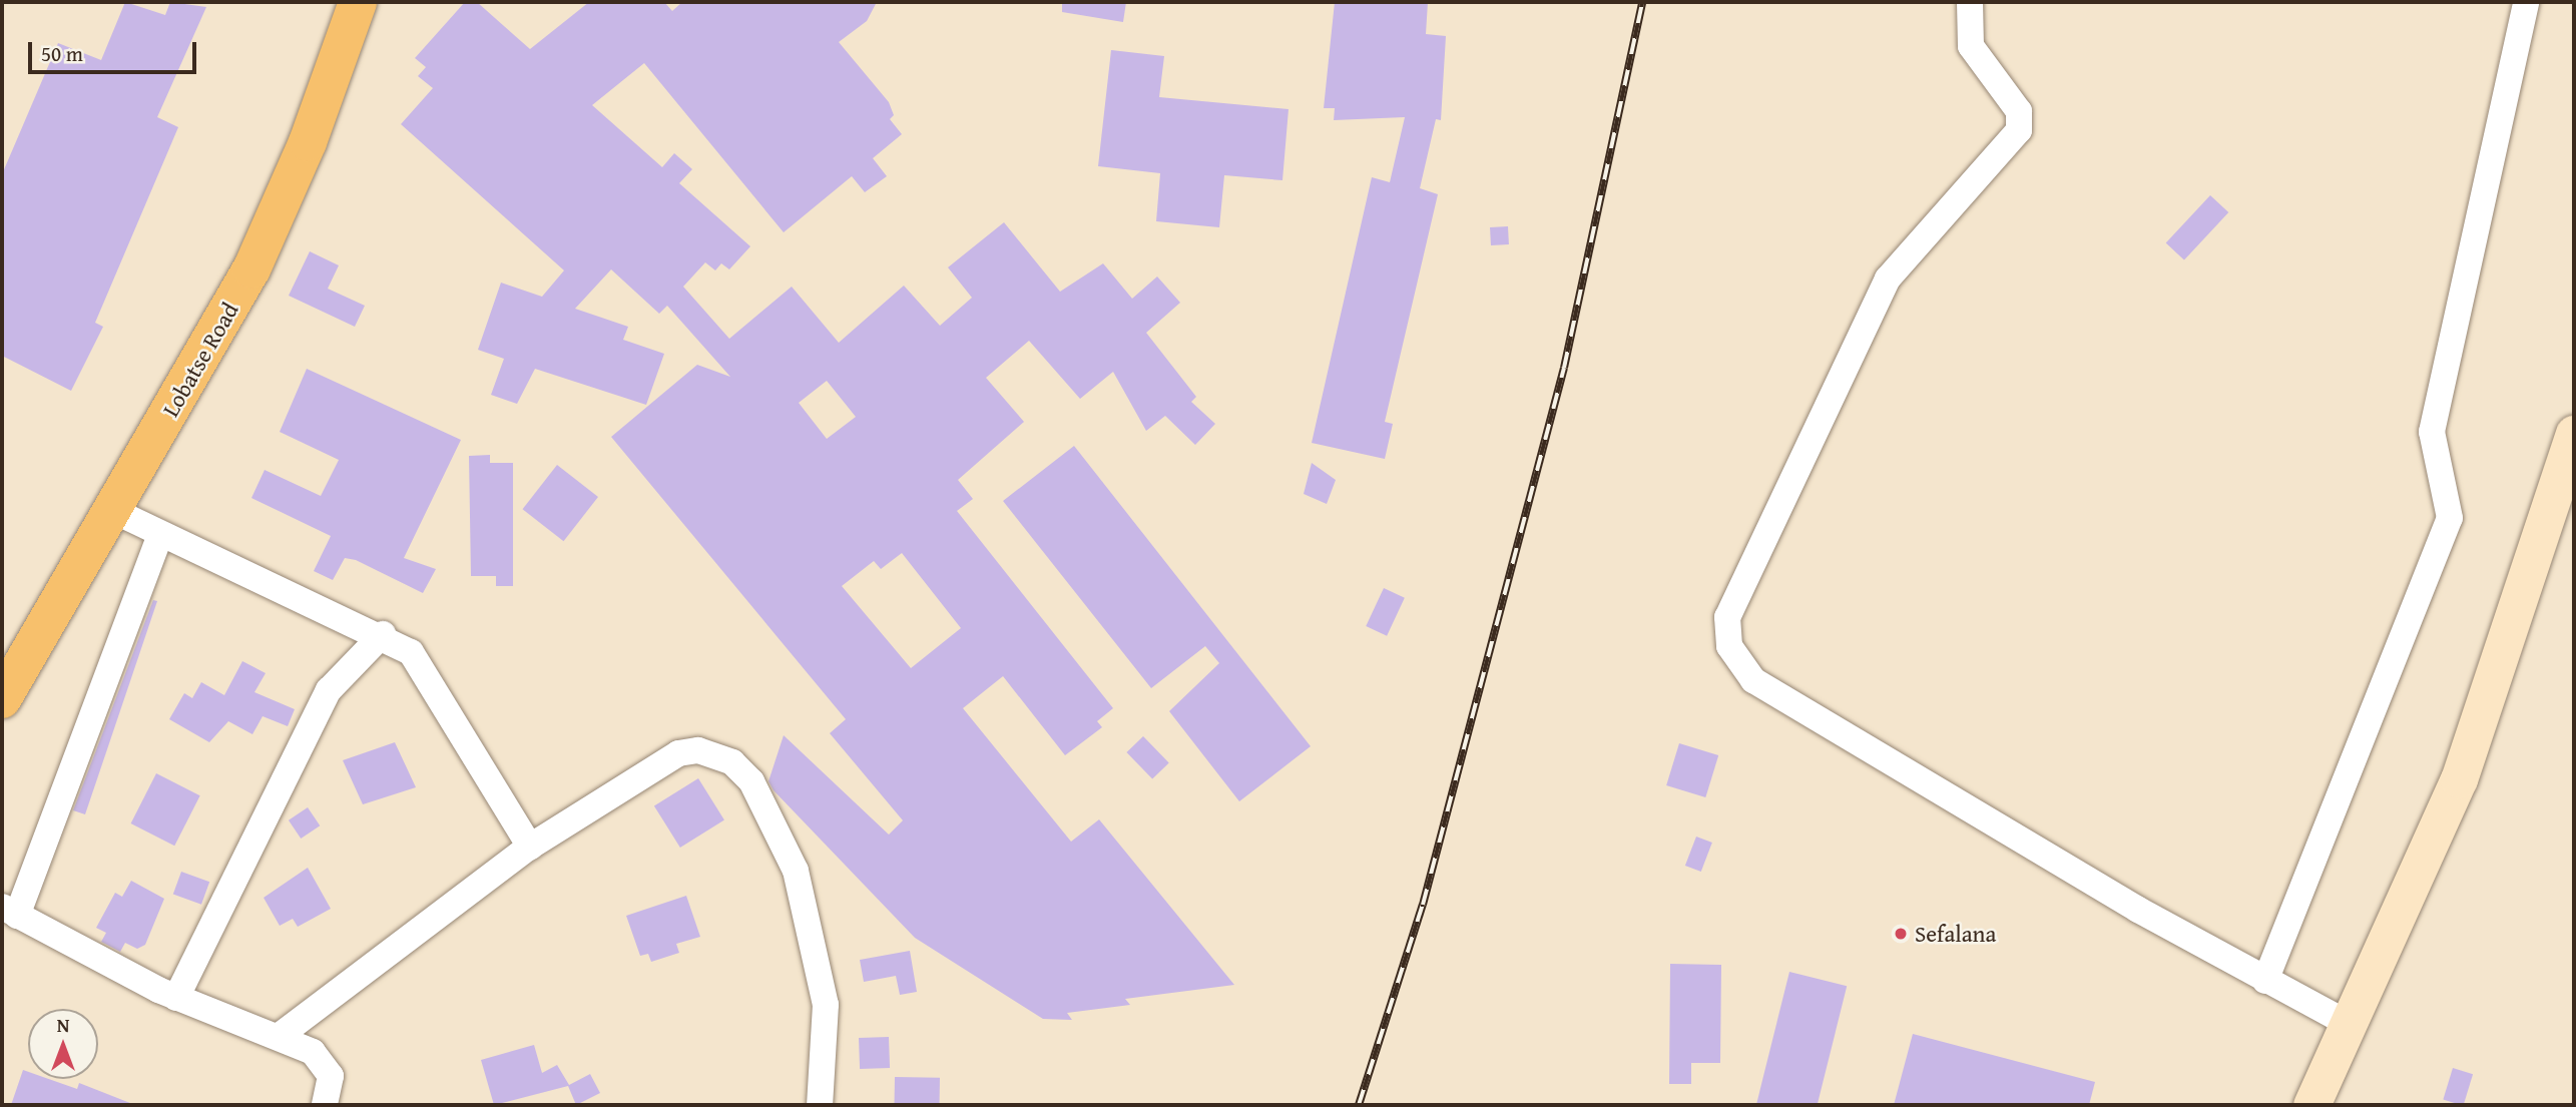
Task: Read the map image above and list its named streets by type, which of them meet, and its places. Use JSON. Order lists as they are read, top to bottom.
{
  "streets": {
    "highway": ["Lobatse Road"]
  },
  "places": ["Sefalana"],
  "scale_bar": "50 m",
  "north": "top"
}
